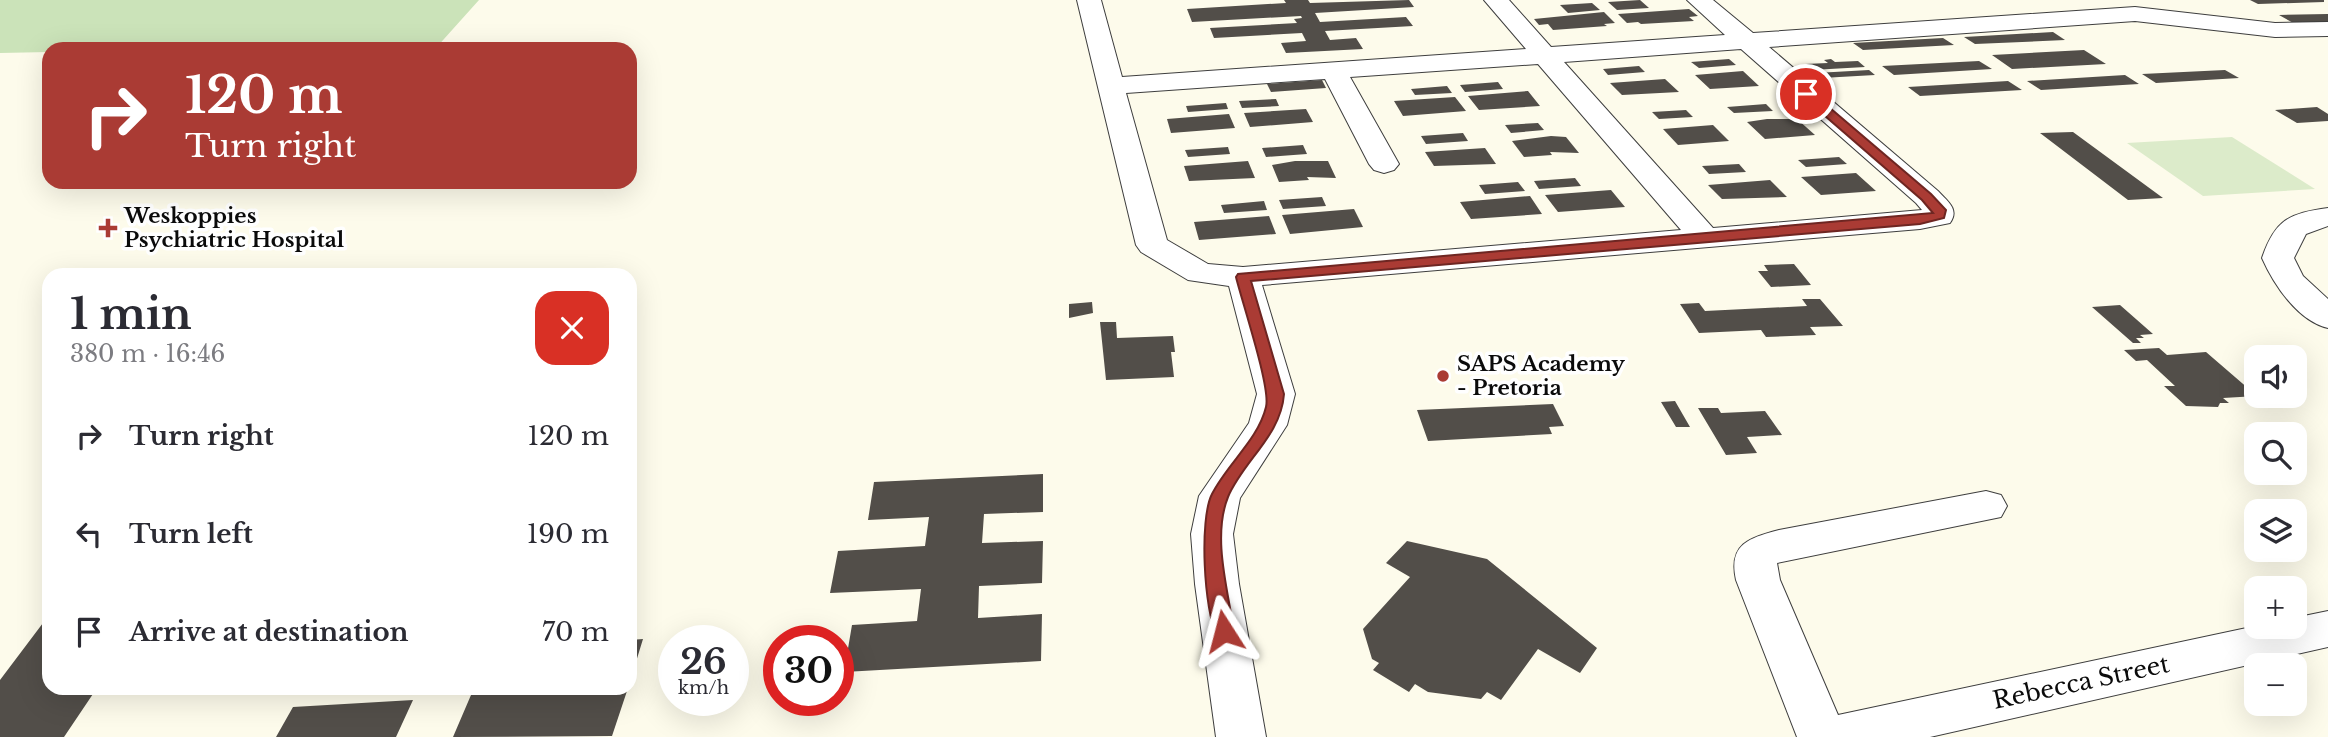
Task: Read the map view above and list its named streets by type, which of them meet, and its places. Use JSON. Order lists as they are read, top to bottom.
{
  "streets": {
    "street": ["Rebecca Street"]
  },
  "places": {
    "health": ["Weskoppies Psychiatric Hospital"],
    "other": ["SAPS Academy - Pretoria"]
  },
  "page": {
    "turn": ["120 m", "Turn right"],
    "heading": ["1 min", "380 m · 16:46"],
    "map_buttons": ["+", "−"],
    "list": [
      {
        "name": "Turn right",
        "value": "120 m"
      },
      {
        "name": "Turn left",
        "value": "190 m"
      },
      {
        "name": "Arrive at destination",
        "value": "70 m"
      }
    ],
    "speed": "26 km/h",
    "limit": "30"
  }
}
